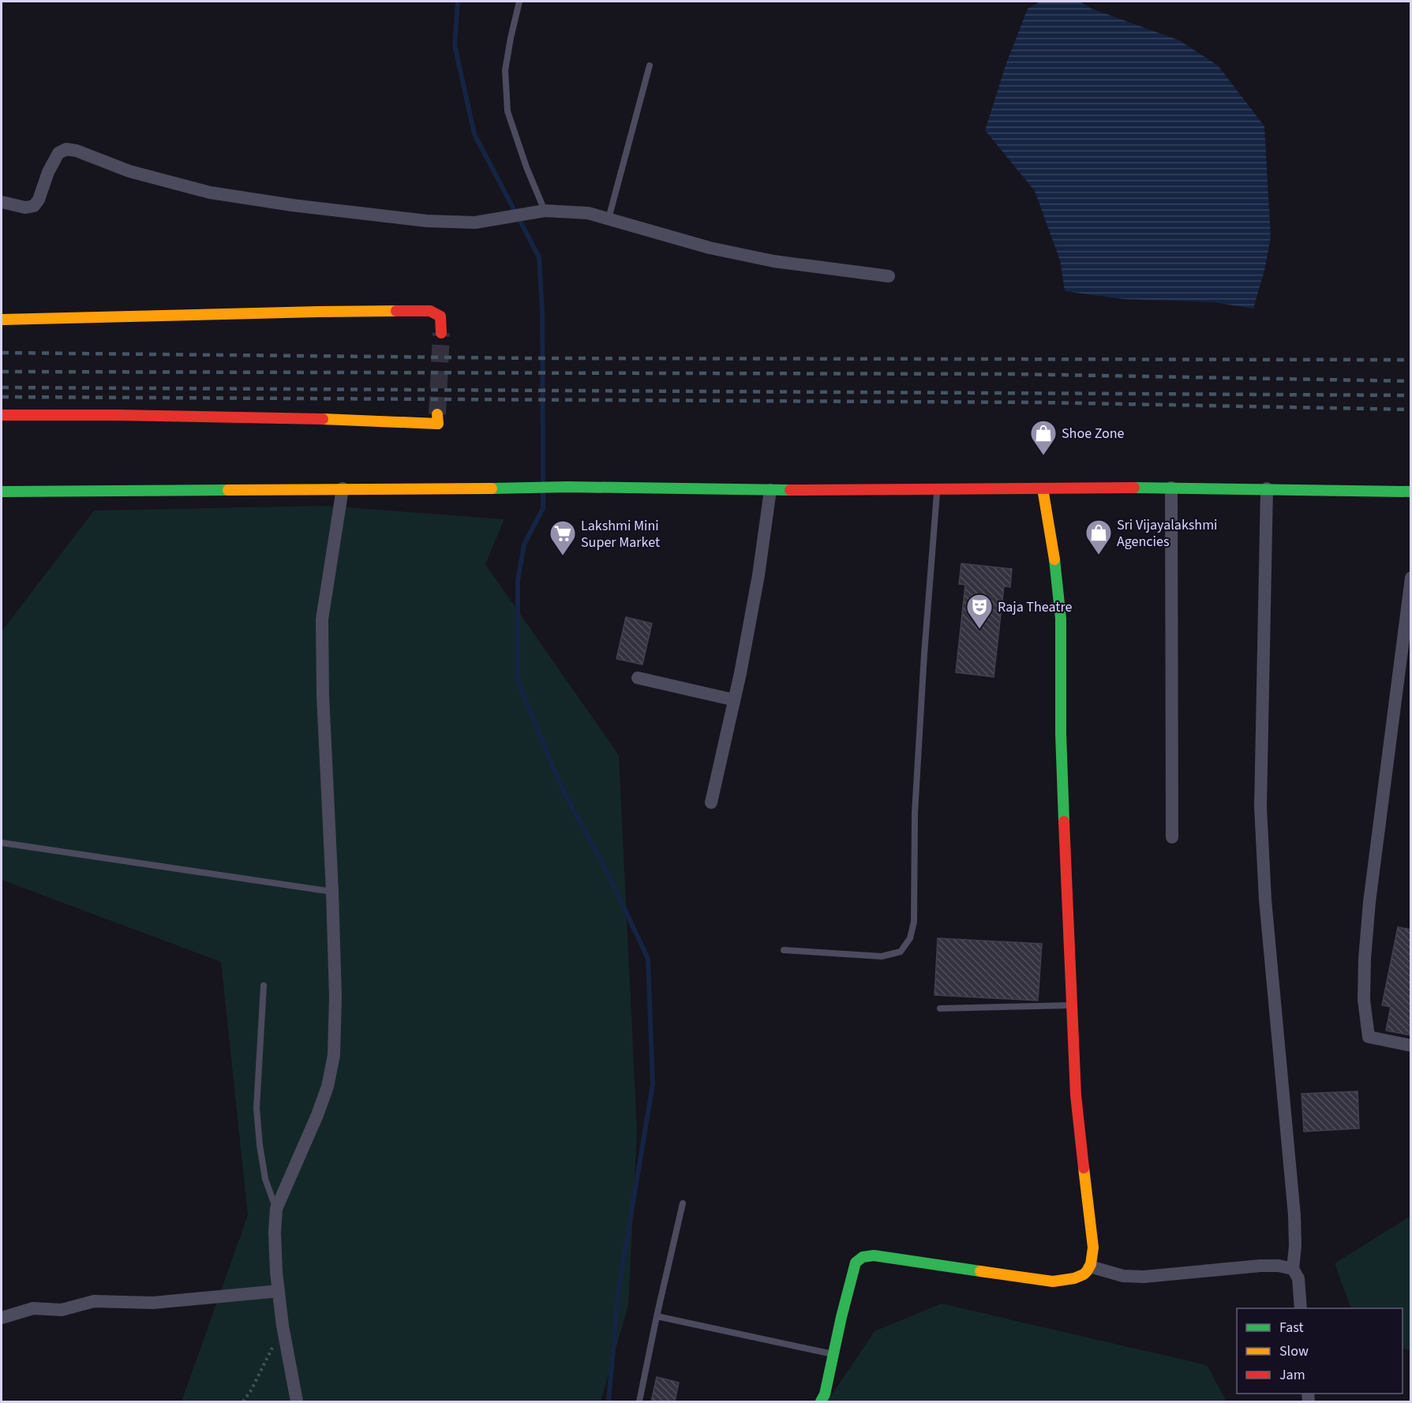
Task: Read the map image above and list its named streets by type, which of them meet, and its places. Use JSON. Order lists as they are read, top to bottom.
{
  "places": {
    "shop": ["Shoe Zone", "Sri Vijayalakshmi Agencies"],
    "supermarket": ["Lakshmi Mini Super Market"],
    "theatre": ["Raja Theatre"]
  },
  "legend": ["Fast", "Slow", "Jam"]
}
